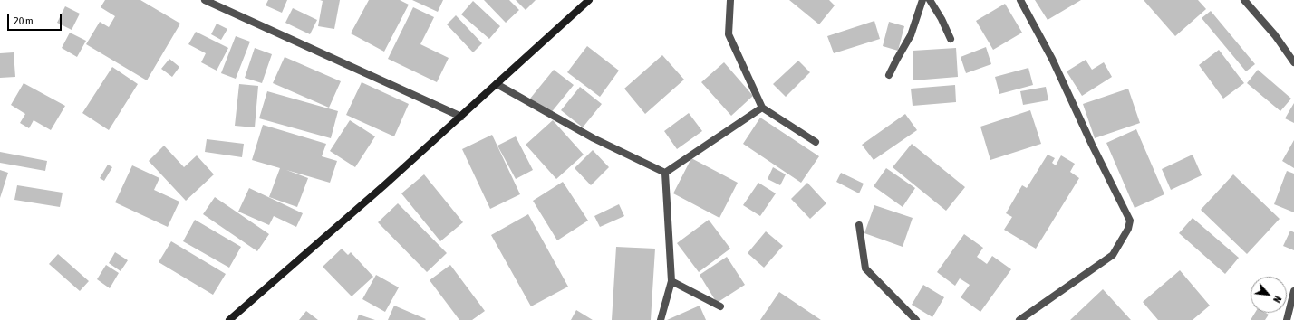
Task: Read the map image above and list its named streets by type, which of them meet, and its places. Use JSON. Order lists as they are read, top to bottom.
{
  "scale_bar": "20 m",
  "north": "bottom right"
}
